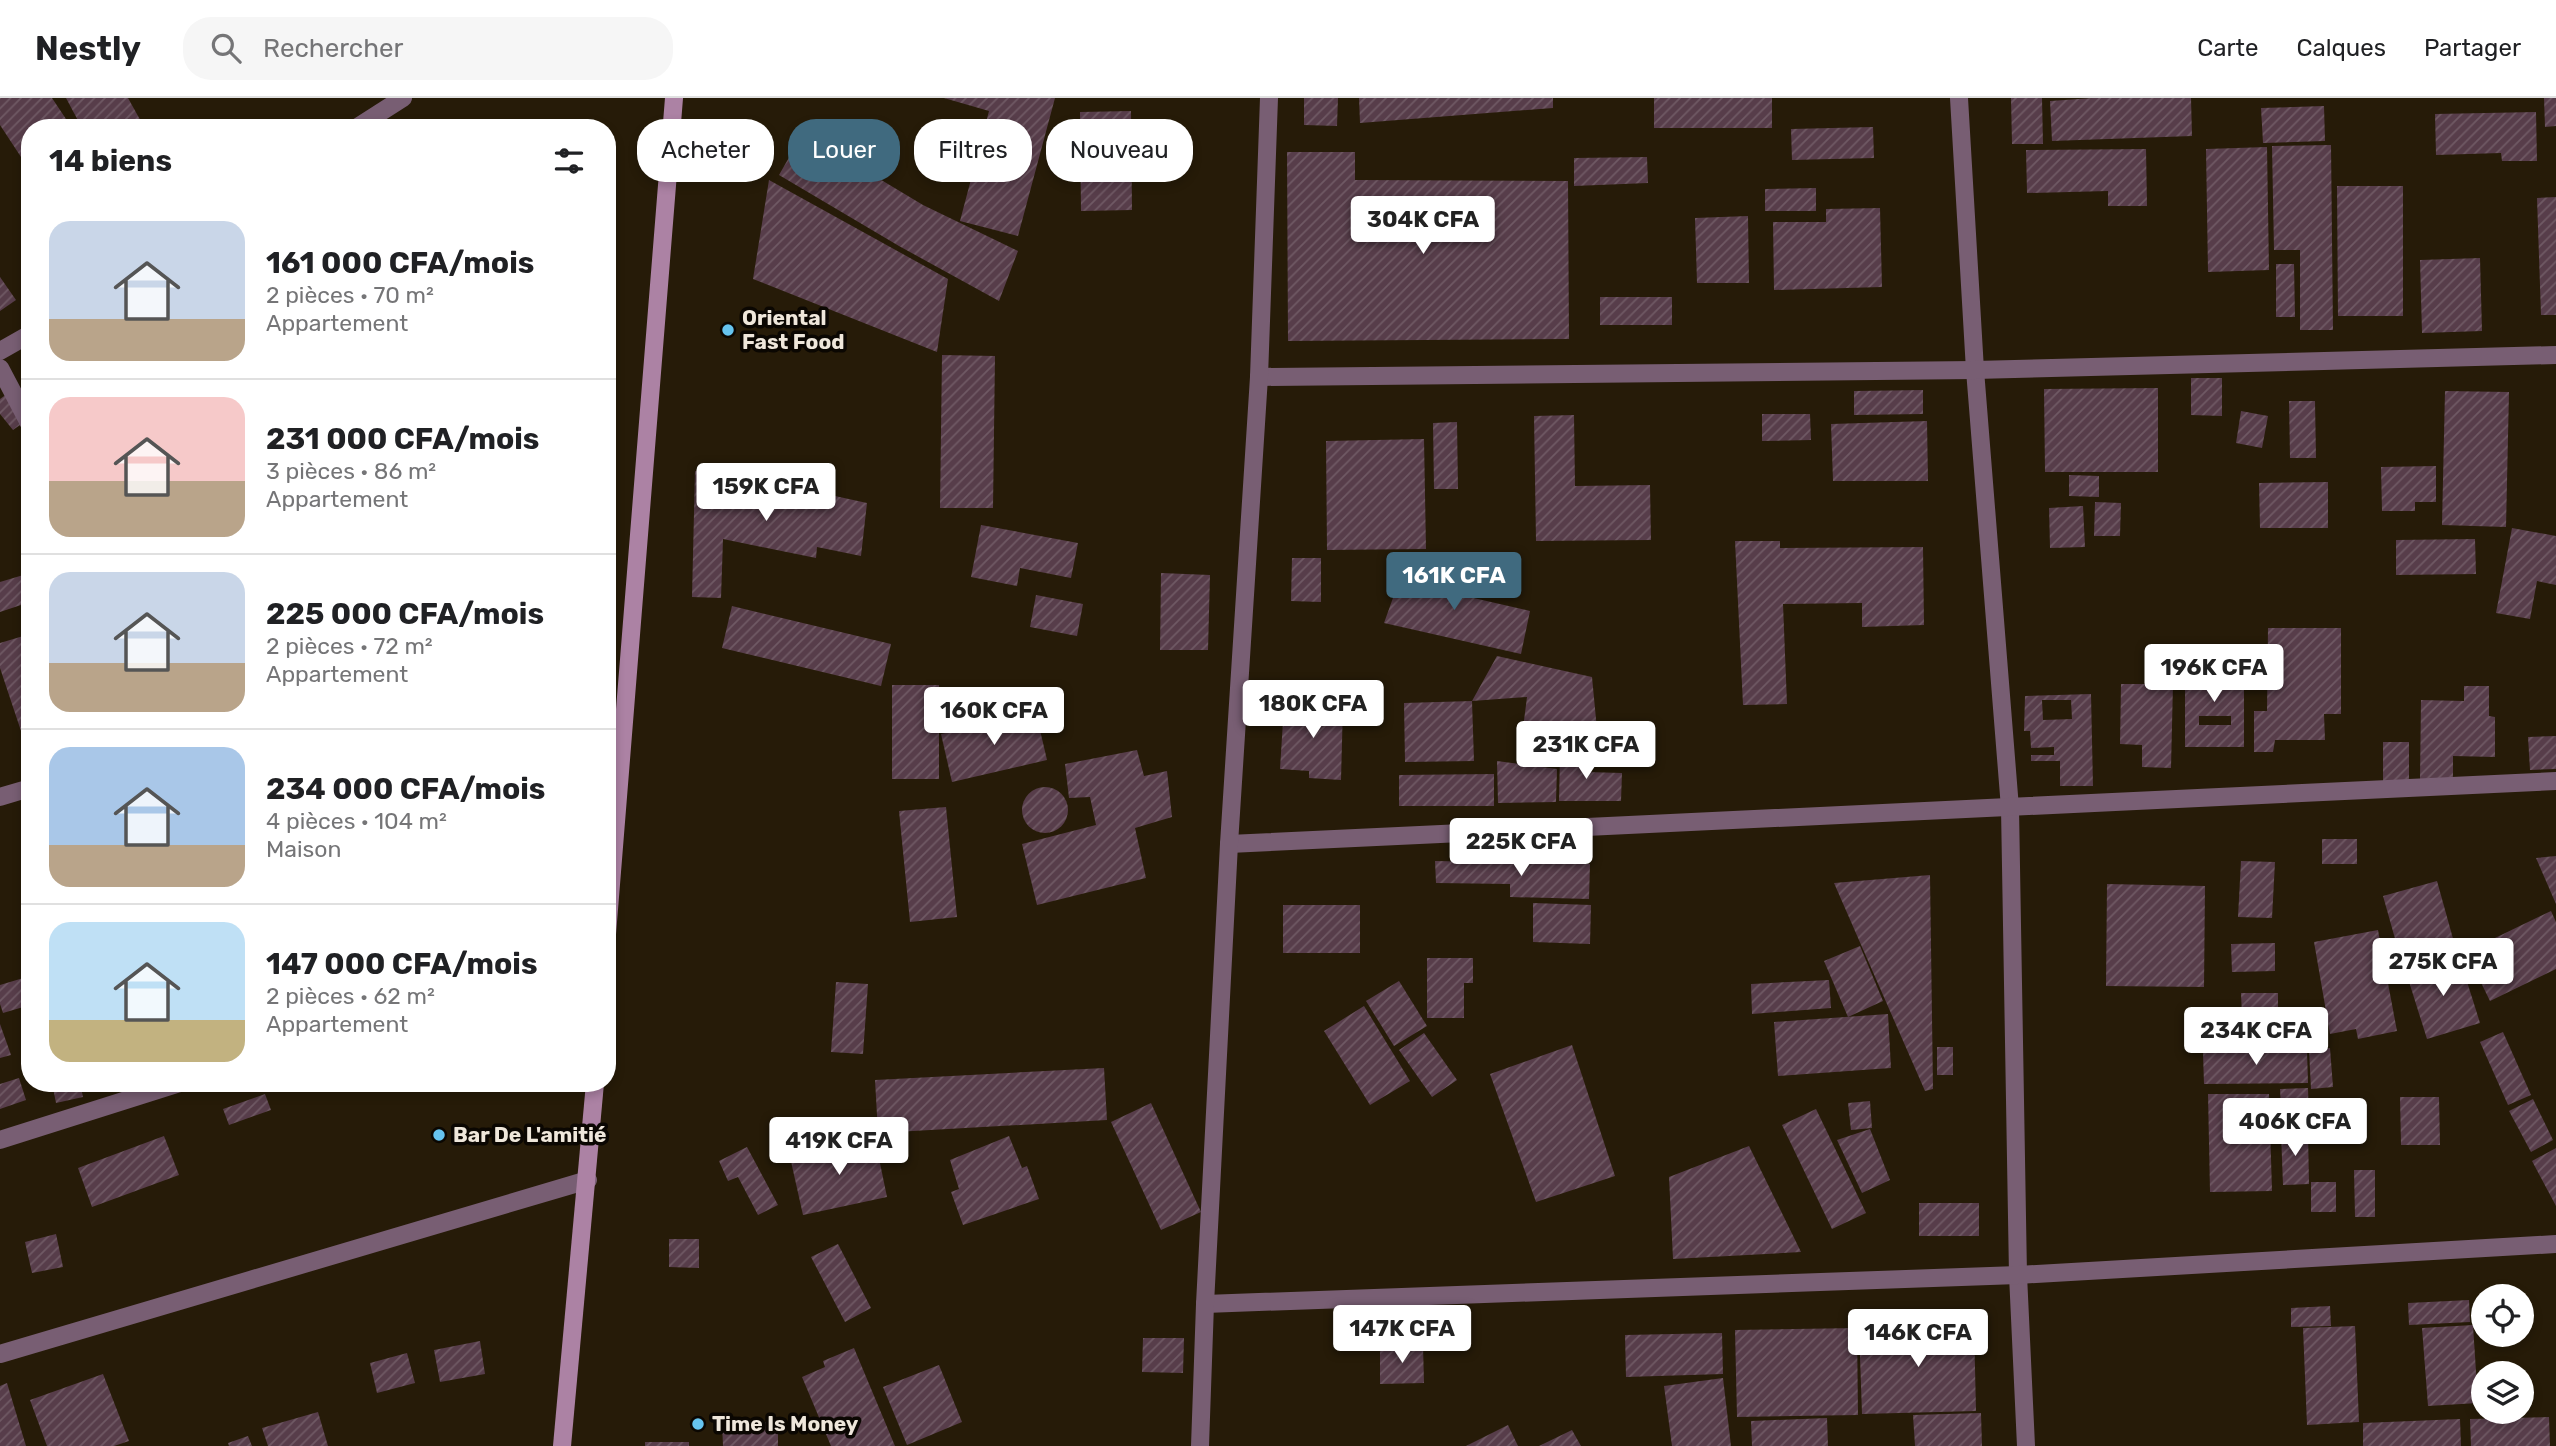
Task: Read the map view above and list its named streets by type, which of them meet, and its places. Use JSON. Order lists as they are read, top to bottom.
{
  "places": ["Oriental Fast Food", "Bar De L'amitié", "Time Is Money"],
  "page": {
    "header": "Nestly",
    "search": "Rechercher",
    "nav": ["Carte", "Calques", "Partager"],
    "chip": [
      "Acheter",
      "Louer",
      "Filtres",
      "Nouveau"
    ],
    "heading": "14 biens",
    "price": [
      "304K CFA",
      "159K CFA",
      "161K CFA",
      "196K CFA",
      "180K CFA",
      "160K CFA",
      "231K CFA",
      "225K CFA",
      "275K CFA",
      "234K CFA",
      "406K CFA",
      "419K CFA",
      "147K CFA",
      "146K CFA"
    ],
    "list": [
      {
        "name": "161 000 CFA/mois",
        "note": "2 pièces · 70 m² · Appartement"
      },
      {
        "name": "231 000 CFA/mois",
        "note": "3 pièces · 86 m² · Appartement"
      },
      {
        "name": "225 000 CFA/mois",
        "note": "2 pièces · 72 m² · Appartement"
      },
      {
        "name": "234 000 CFA/mois",
        "note": "4 pièces · 104 m² · Maison"
      },
      {
        "name": "147 000 CFA/mois",
        "note": "2 pièces · 62 m² · Appartement"
      }
    ]
  }
}
